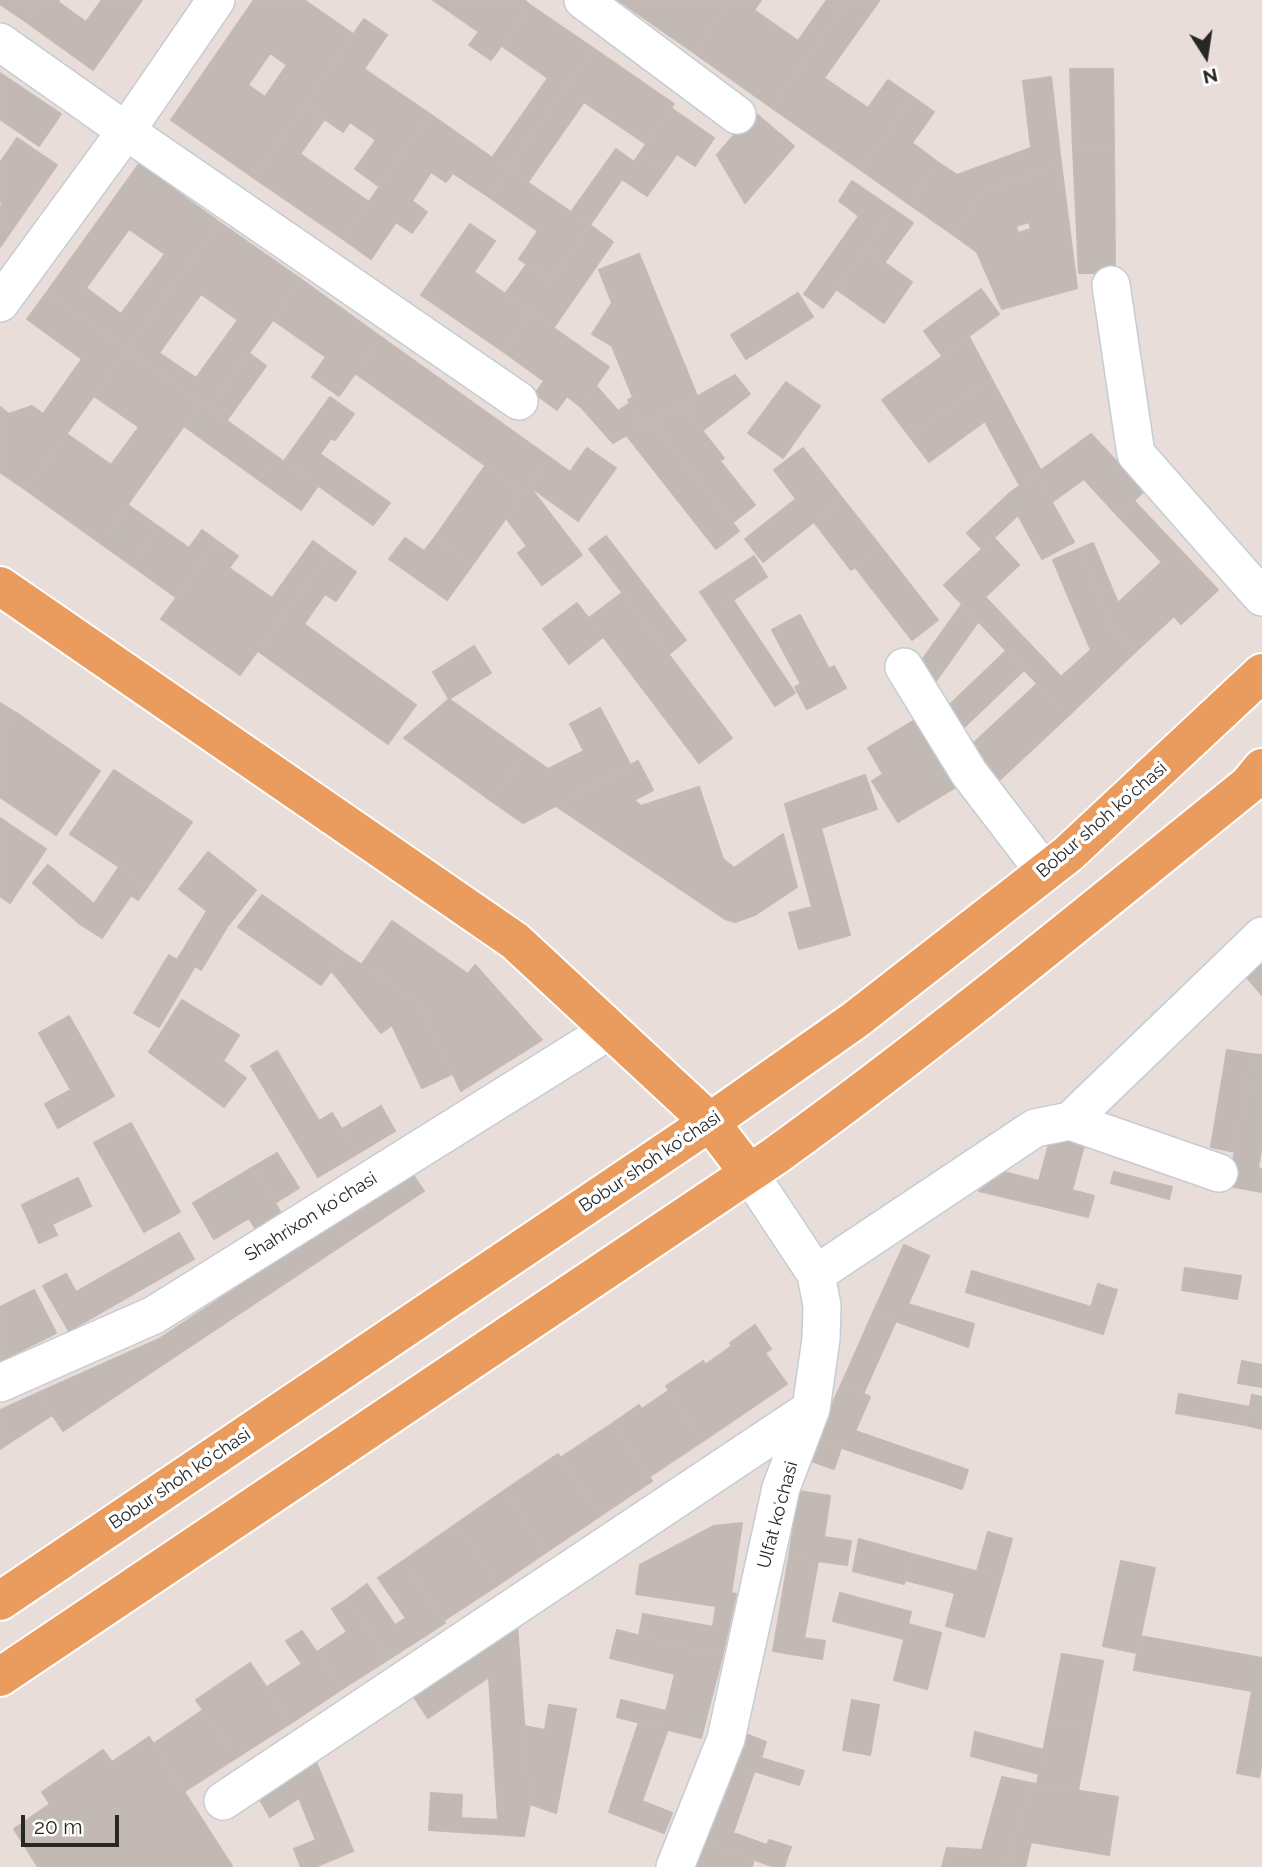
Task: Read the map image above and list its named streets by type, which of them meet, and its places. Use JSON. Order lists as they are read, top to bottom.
{
  "streets": {
    "main road": ["Bobur shoh koʻchasi"],
    "street": ["Shahrixon koʻchasi", "Ulfat koʻchasi"]
  },
  "scale_bar": "20 m",
  "north": "bottom"
}
